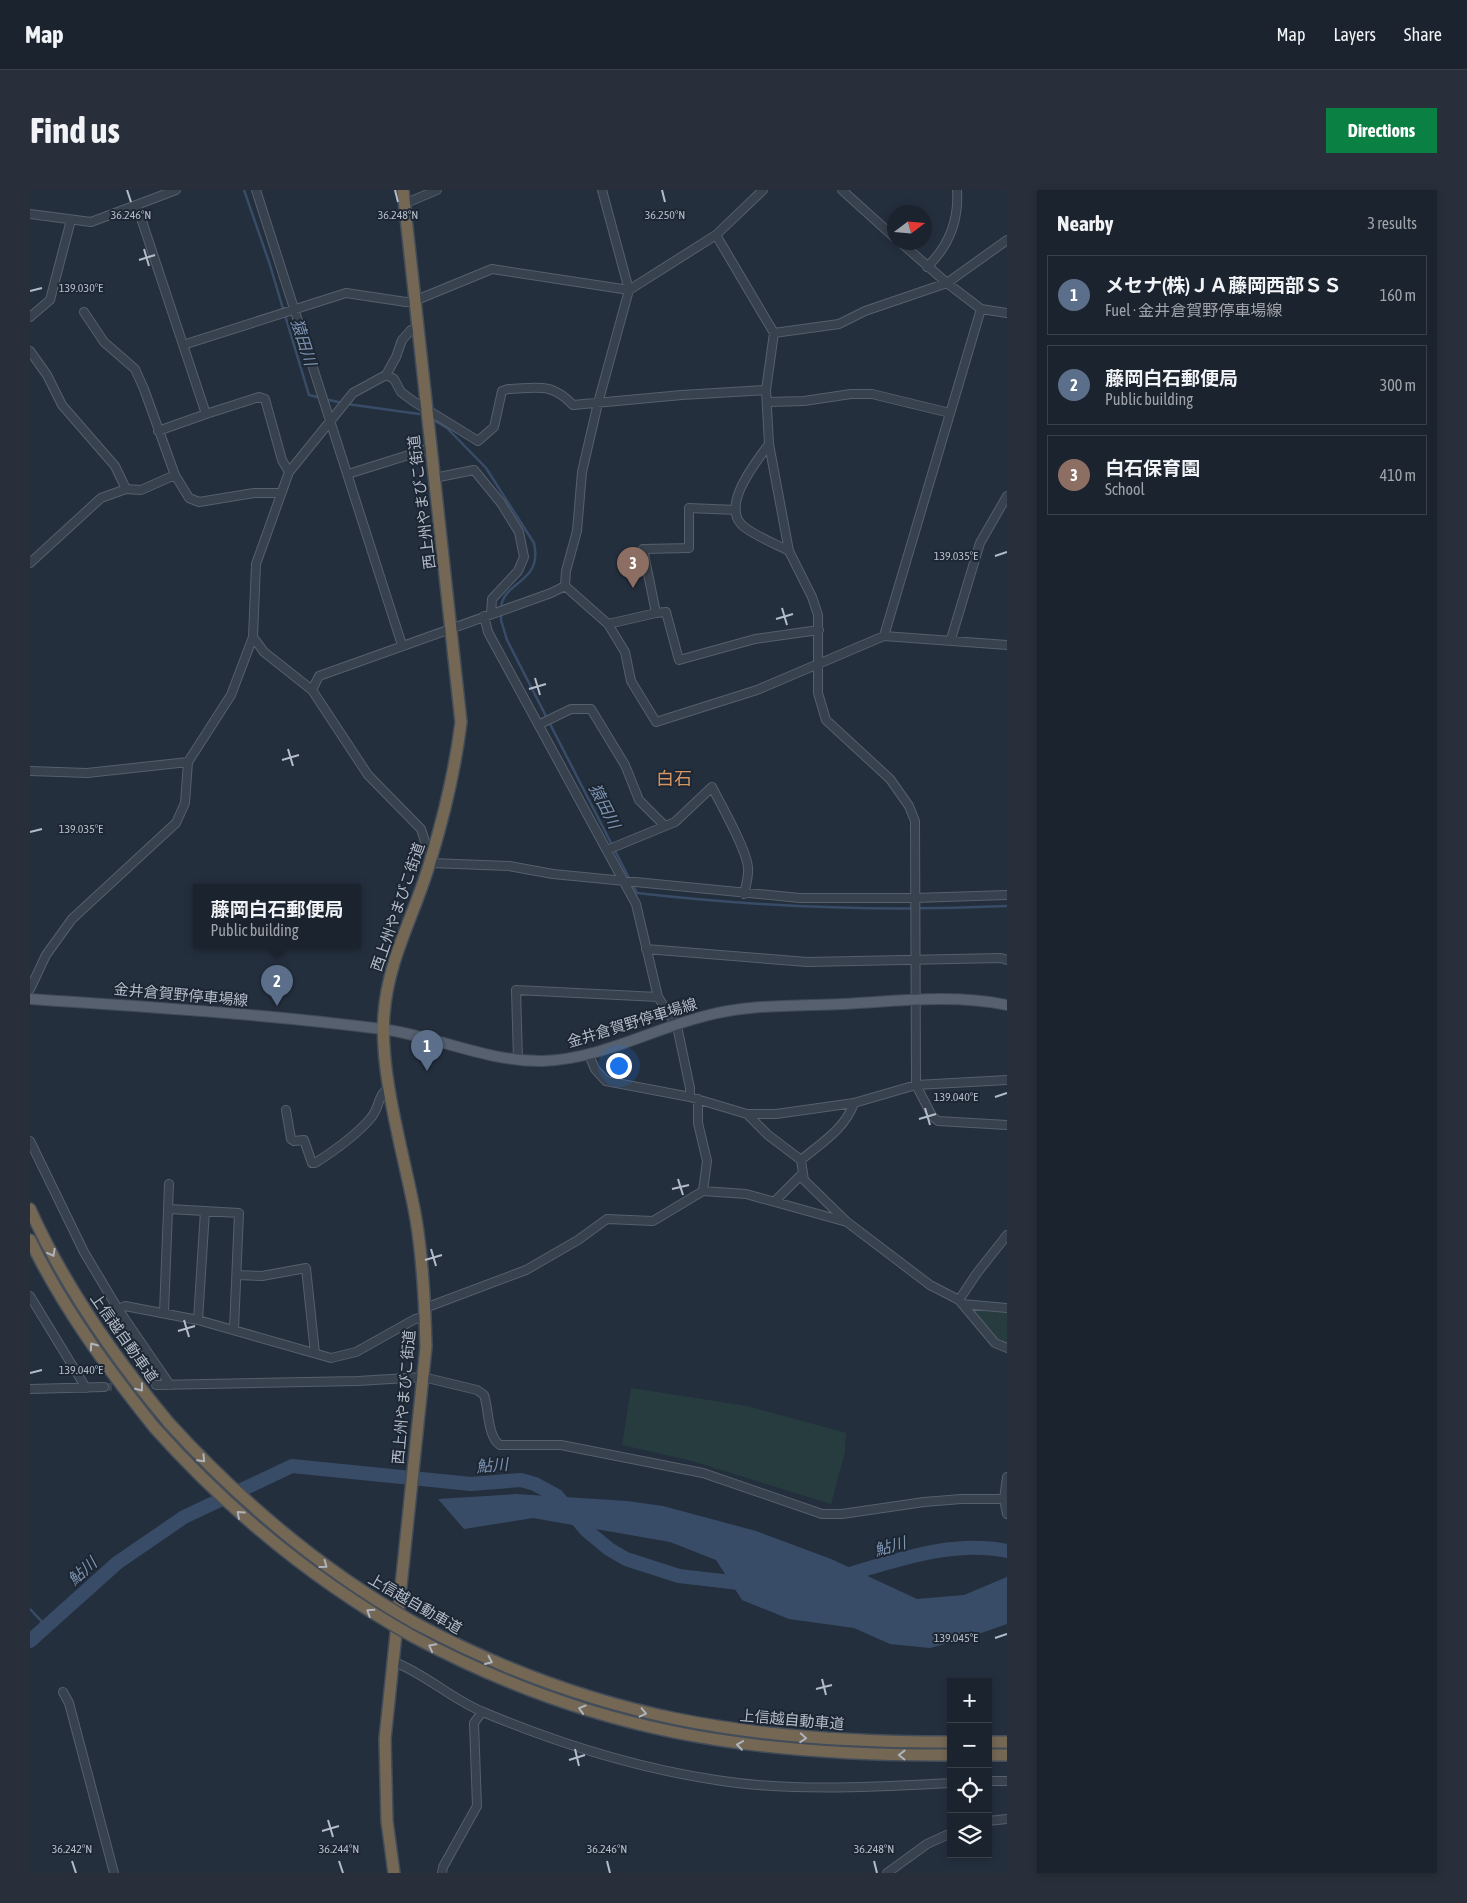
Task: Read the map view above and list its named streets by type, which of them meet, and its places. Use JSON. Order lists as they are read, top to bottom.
{
  "streets": {
    "highway": ["西上州やまびこ街道", "上信越自動車道"],
    "main road": ["金井倉賀野停車場線"]
  },
  "crossings": [
    ["西上州やまびこ街道", "金井倉賀野停車場線"]
  ],
  "districts": ["白石"],
  "water": ["猿田川", "鮎川"],
  "north": "right",
  "page": {
    "header": "Map",
    "nav": ["Map", "Layers", "Share"],
    "buttons": "Directions",
    "title": "Find us",
    "heading": ["Nearby", "3 results"],
    "list": [
      {
        "mark": "1",
        "name": "メセナ(株)ＪＡ藤岡西部ＳＳ",
        "note": "Fuel · 金井倉賀野停車場線",
        "value": "160 m"
      },
      {
        "mark": "2",
        "name": "藤岡白石郵便局",
        "note": "Public building",
        "value": "300 m"
      },
      {
        "mark": "3",
        "name": "白石保育園",
        "note": "School",
        "value": "410 m"
      }
    ],
    "pins": ["3", "2", "1"],
    "popup": ["藤岡白石郵便局", "Public building"],
    "map_buttons": ["+", "−"]
  },
  "coordinates": [
    "36.246°N",
    "36.248°N",
    "36.250°N",
    "139.030°E",
    "139.035°E",
    "139.040°E",
    "139.045°E",
    "36.242°N",
    "36.244°N"
  ]
}
